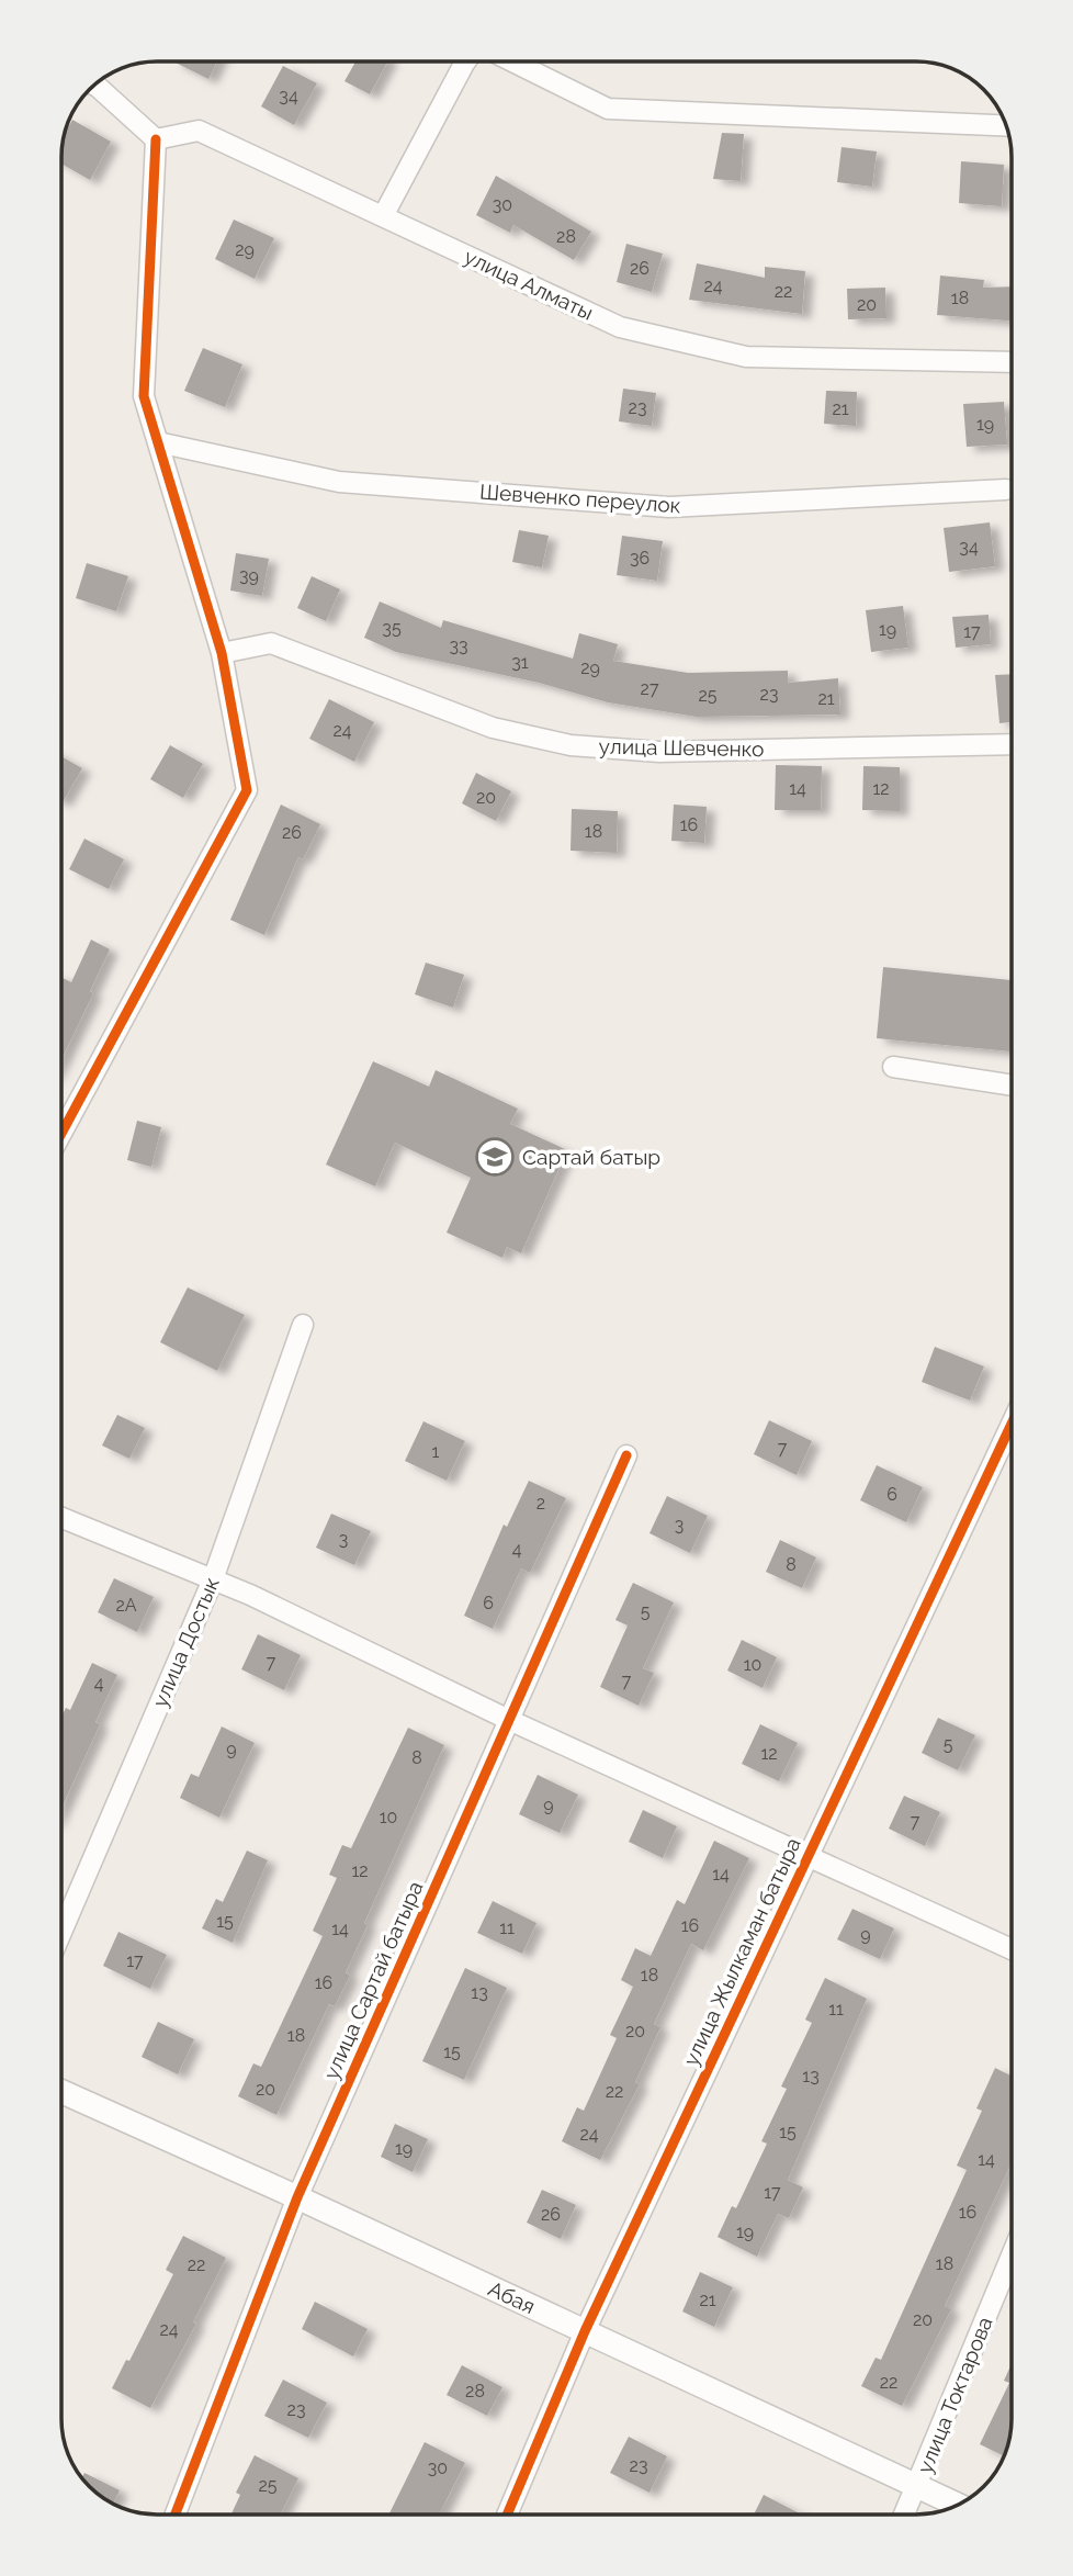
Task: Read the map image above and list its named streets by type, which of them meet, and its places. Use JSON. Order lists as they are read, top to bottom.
{
  "streets": {
    "street": [
      "улица Алматы",
      "Шевченко переулок",
      "улица Шевченко",
      "улица Достык",
      "улица Жылкаман батыра",
      "улица Сартай батыра",
      "Абая",
      "улица Токтарова"
    ]
  },
  "crossings": [
    ["улица Жылкаман батыра", "Абая"],
    ["улица Сартай батыра", "Абая"],
    ["Абая", "улица Токтарова"]
  ],
  "places": {
    "school or university": ["Сартай батыр"]
  },
  "house_numbers": [
    "34",
    "30",
    "28",
    "29",
    "26",
    "24",
    "22",
    "18",
    "20",
    "23",
    "21",
    "19",
    "34",
    "36",
    "39",
    "35",
    "19",
    "17",
    "33",
    "31",
    "29",
    "27",
    "23",
    "25",
    "21",
    "24",
    "14",
    "12",
    "20",
    "16",
    "18",
    "26",
    "7",
    "1",
    "6",
    "2",
    "3",
    "3",
    "4",
    "8",
    "6",
    "2А",
    "5",
    "7",
    "10",
    "7",
    "4",
    "5",
    "9",
    "12",
    "8",
    "9",
    "10",
    "7",
    "12",
    "14",
    "15",
    "16",
    "11",
    "14",
    "9",
    "17",
    "18",
    "16",
    "13",
    "11",
    "20",
    "18",
    "15",
    "13",
    "20",
    "22",
    "15",
    "24",
    "19",
    "14",
    "17",
    "16",
    "26",
    "19",
    "18",
    "22",
    "21",
    "20",
    "24",
    "22",
    "28",
    "23",
    "23",
    "30",
    "25"
  ]
}
